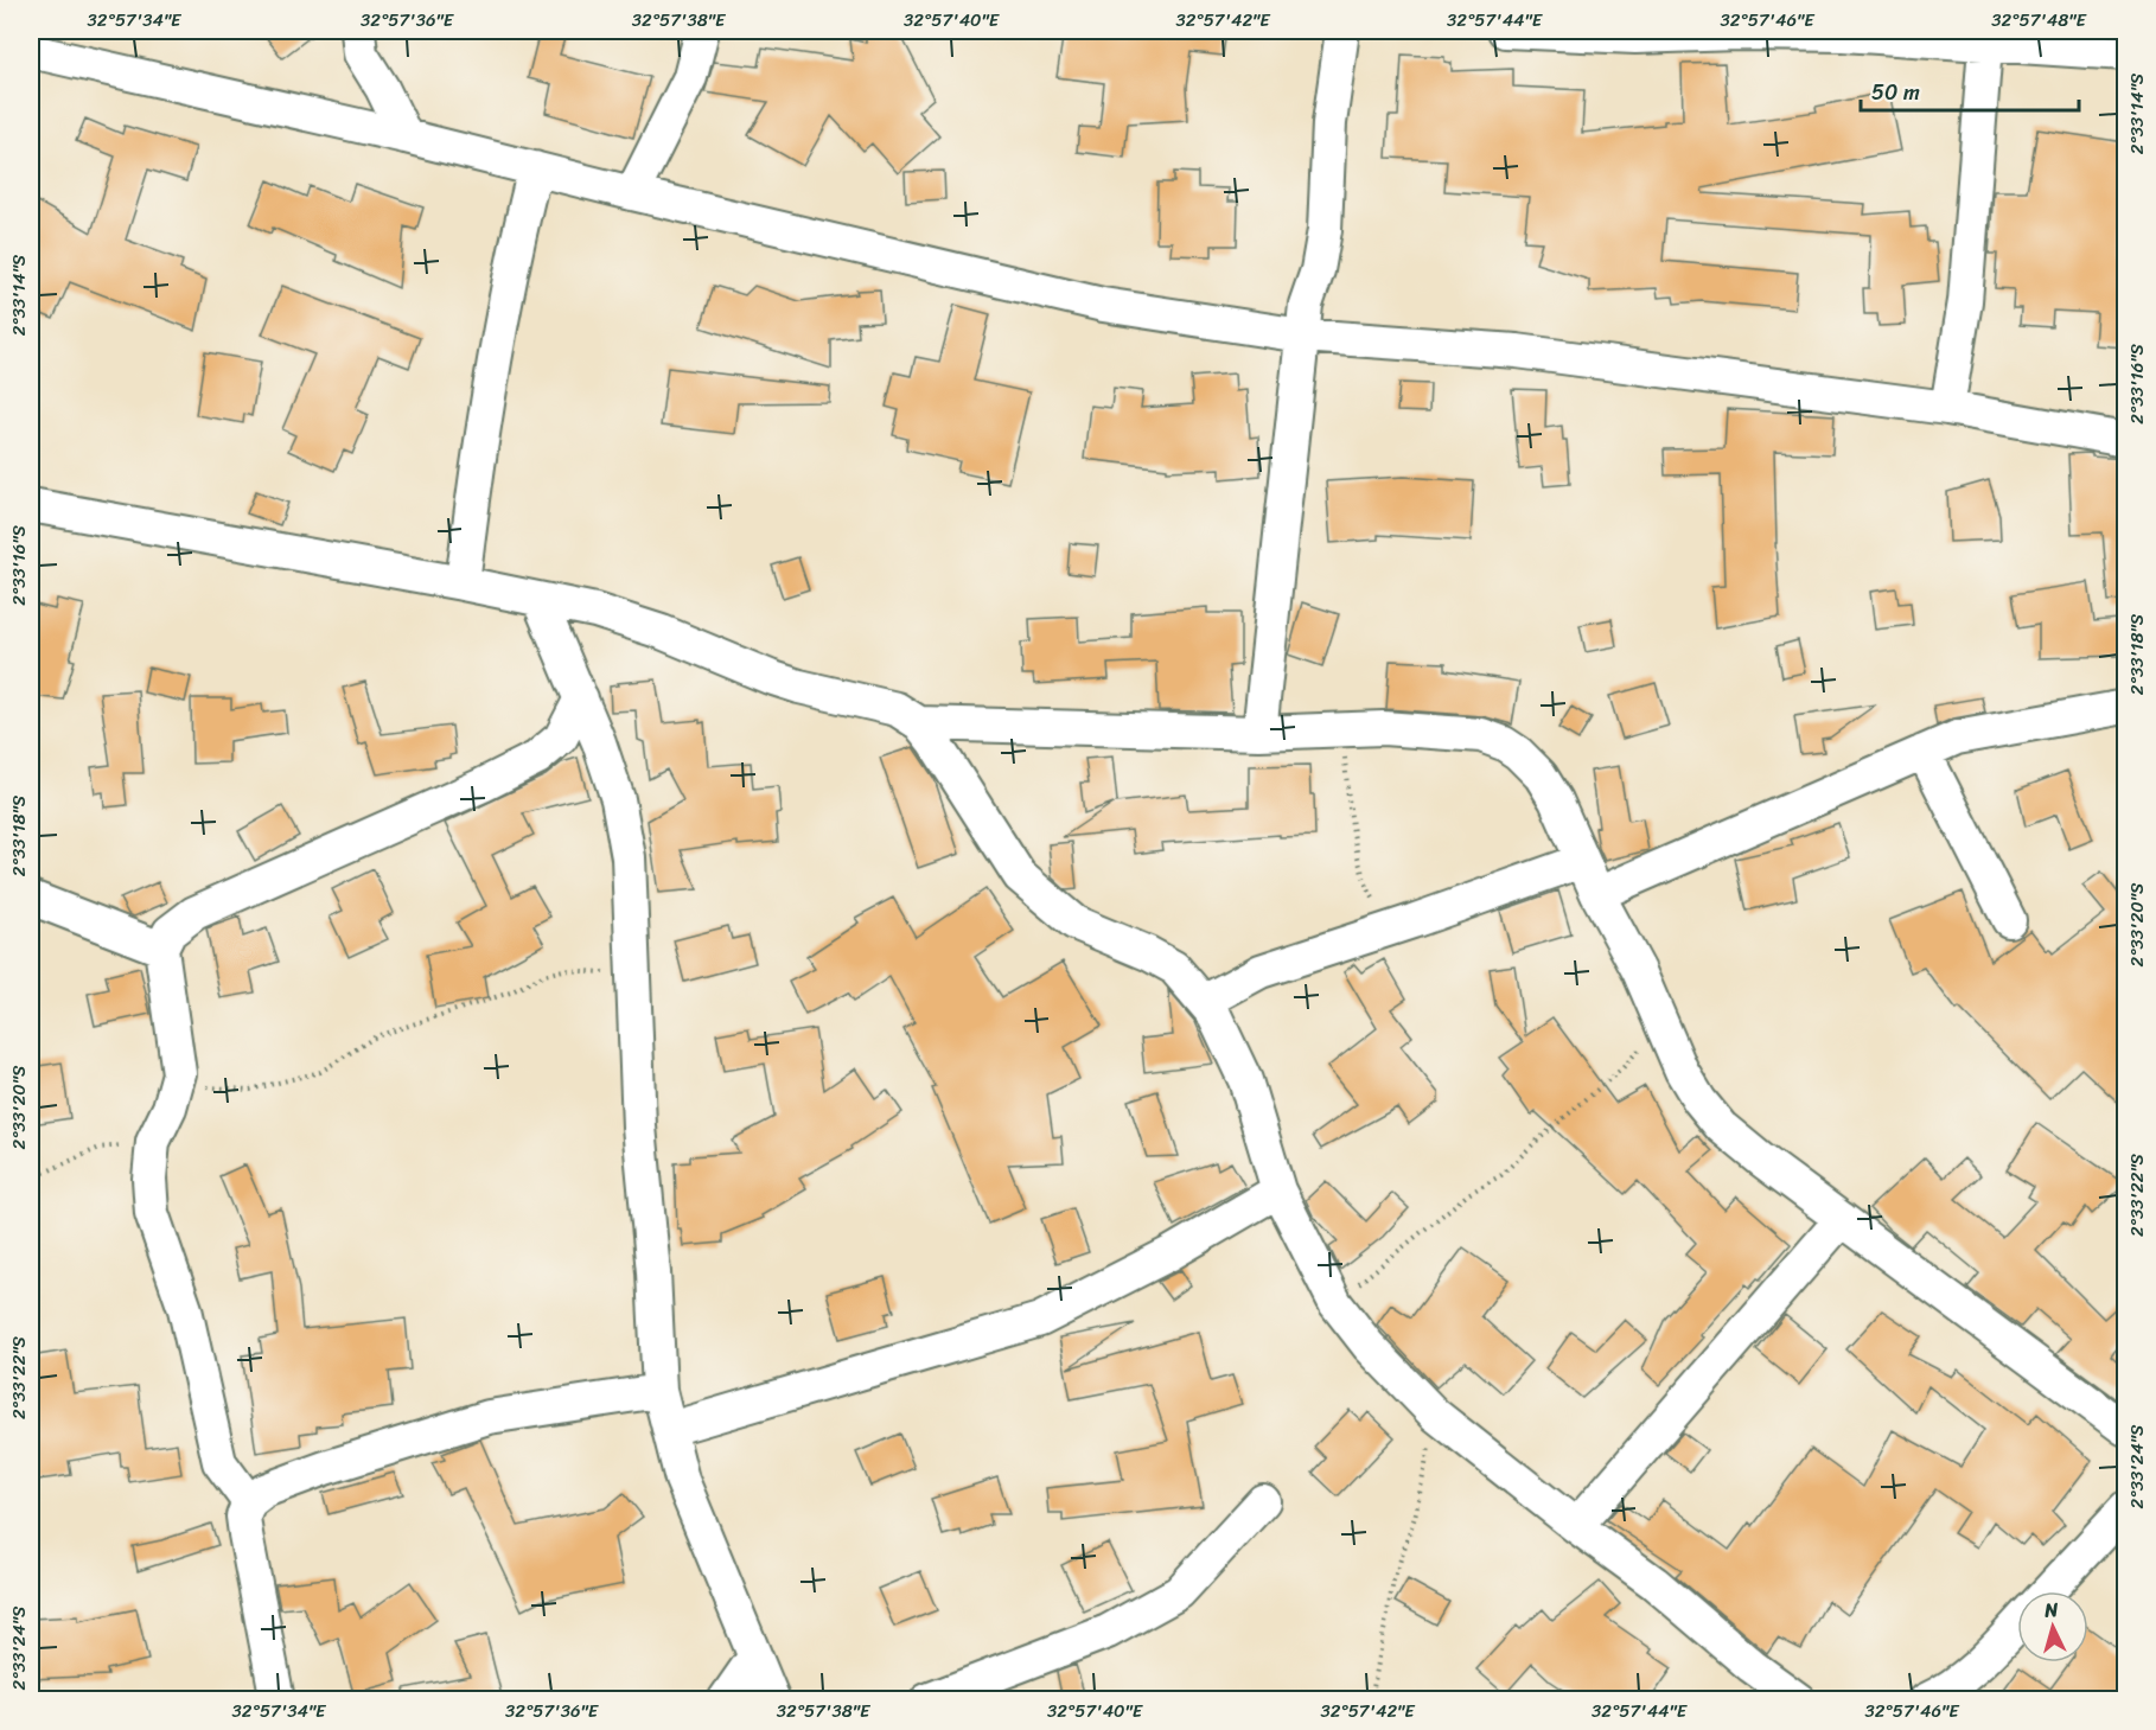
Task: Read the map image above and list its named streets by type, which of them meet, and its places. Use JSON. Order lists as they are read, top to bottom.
{
  "scale_bar": "50 m",
  "north": "top",
  "coordinates": [
    "32°57'34\"E",
    "32°57'36\"E",
    "32°57'38\"E",
    "32°57'40\"E",
    "32°57'42\"E",
    "32°57'44\"E",
    "32°57'46\"E",
    "32°57'48\"E",
    "2°33'14\"S",
    "2°33'16\"S",
    "2°33'18\"S",
    "2°33'20\"S",
    "2°33'22\"S",
    "2°33'24\"S"
  ]
}
